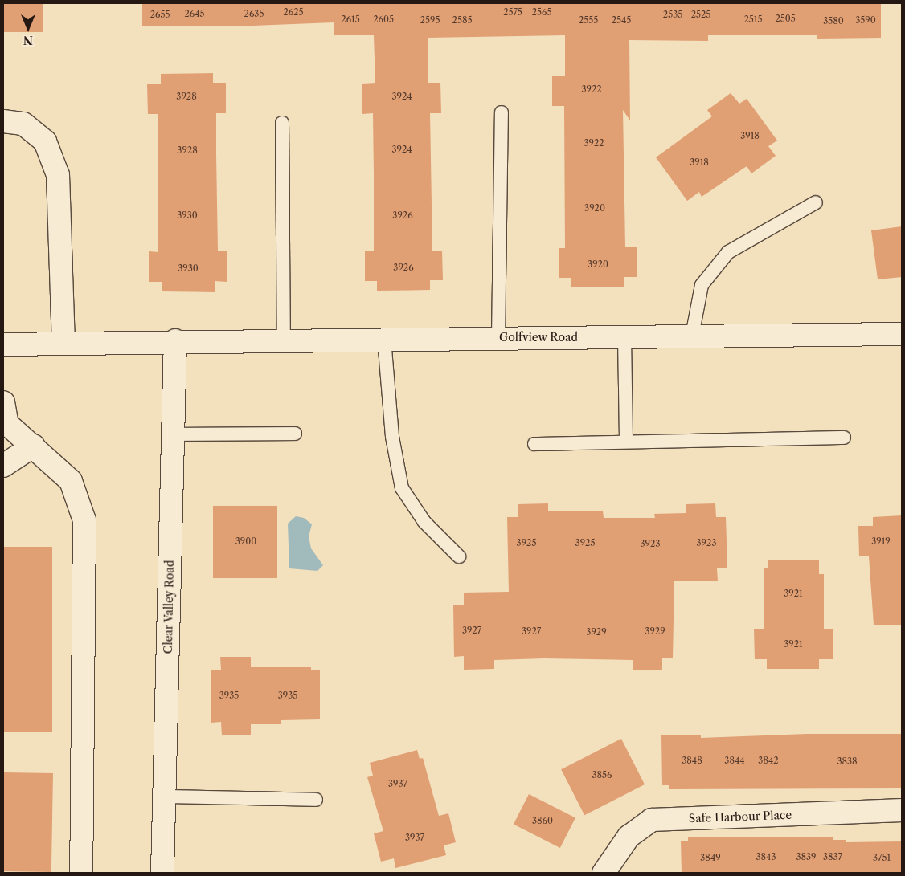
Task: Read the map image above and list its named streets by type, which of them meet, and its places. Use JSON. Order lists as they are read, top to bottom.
{
  "streets": {
    "street": ["Golfview Road", "Clear Valley Road", "Safe Harbour Place"]
  },
  "crossings": [
    ["Golfview Road", "Clear Valley Road"]
  ],
  "house_numbers": [
    "2625",
    "2575",
    "2565",
    "2645",
    "2635",
    "2655",
    "2535",
    "2525",
    "2505",
    "2615",
    "2605",
    "2515",
    "2595",
    "2585",
    "2555",
    "2545",
    "3590",
    "3580",
    "3922",
    "3928",
    "3924",
    "3918",
    "3922",
    "3924",
    "3928",
    "3918",
    "3920",
    "3930",
    "3926",
    "3920",
    "3926",
    "3930",
    "3900",
    "3919",
    "3925",
    "3925",
    "3923",
    "3923",
    "3921",
    "3927",
    "3927",
    "3929",
    "3929",
    "3921",
    "3935",
    "3935",
    "3848",
    "3844",
    "3842",
    "3838",
    "3856",
    "3937",
    "3860",
    "3937",
    "3843",
    "3839",
    "3837",
    "3849",
    "3751"
  ],
  "north": "bottom"
}
